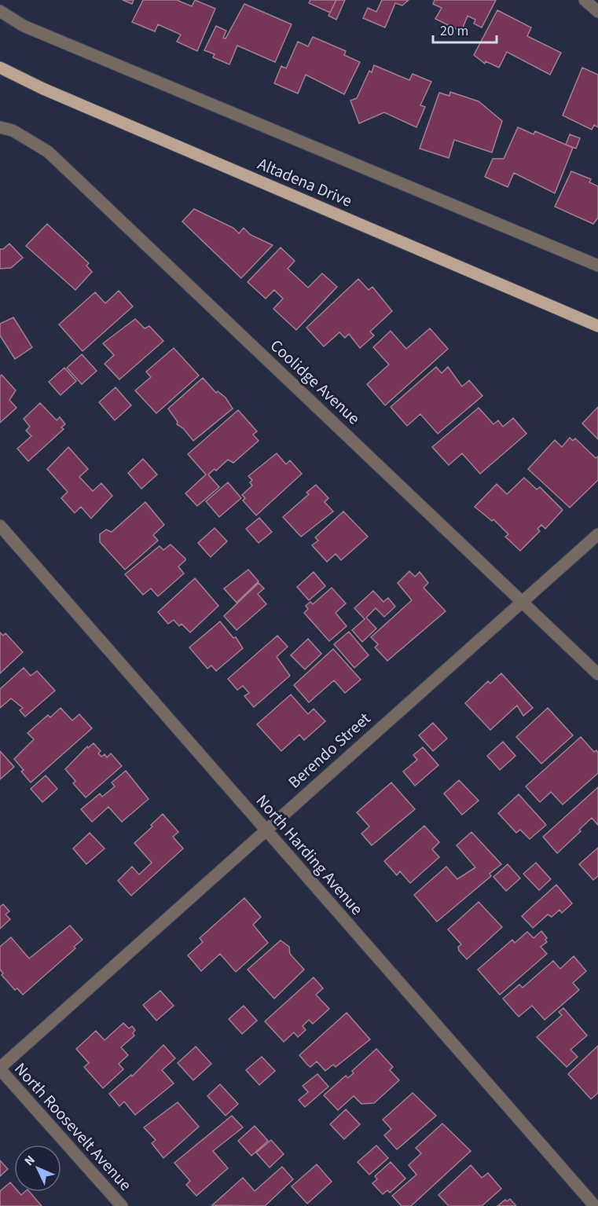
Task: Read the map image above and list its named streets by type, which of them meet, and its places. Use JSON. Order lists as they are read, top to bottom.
{
  "streets": {
    "main road": ["Altadena Drive"],
    "street": [
      "Coolidge Avenue",
      "Berendo Street",
      "North Harding Avenue",
      "North Roosevelt Avenue"
    ]
  },
  "crossings": [
    ["Coolidge Avenue", "Berendo Street"],
    ["Berendo Street", "North Harding Avenue"],
    ["Berendo Street", "North Roosevelt Avenue"]
  ],
  "scale_bar": "20 m",
  "north": "top left"
}
